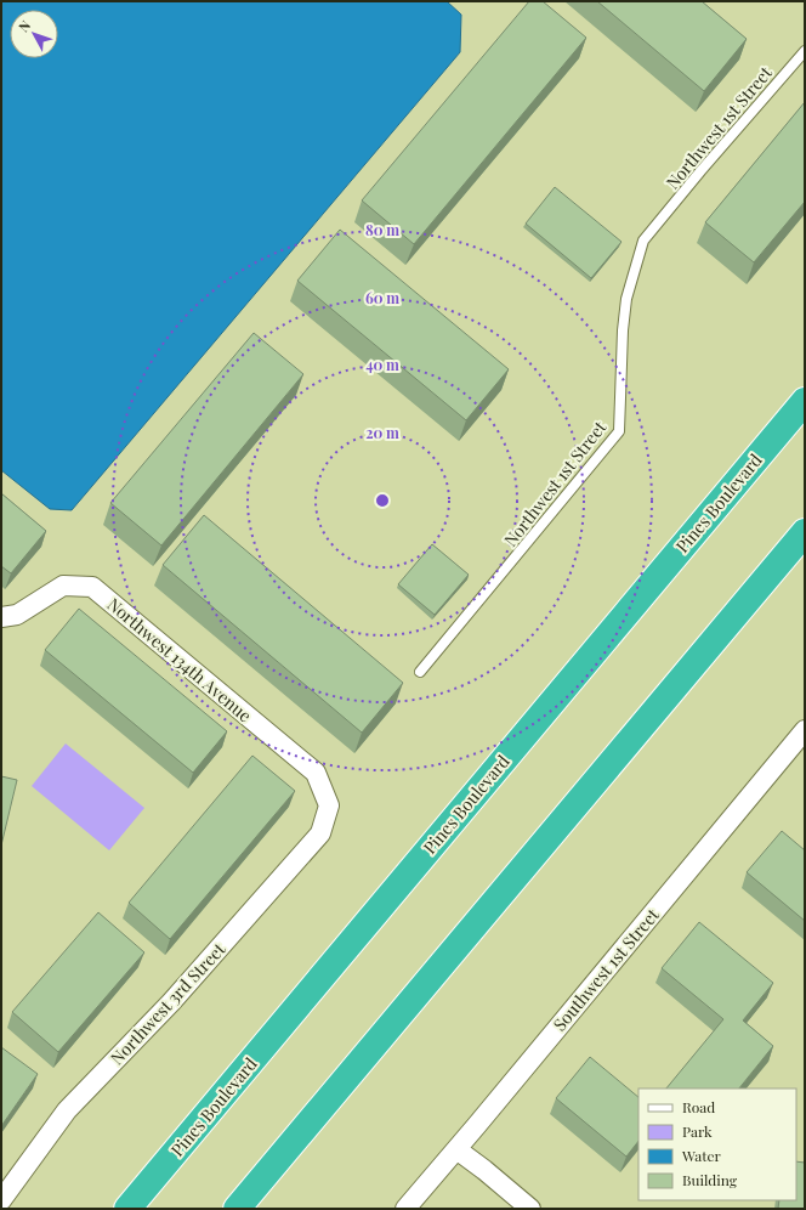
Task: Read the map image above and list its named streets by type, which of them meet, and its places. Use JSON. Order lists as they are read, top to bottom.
{
  "streets": {
    "highway": ["Pines Boulevard"],
    "street": ["Northwest 134th Avenue", "Southwest 1st Street", "Northwest 3rd Street"],
    "lane": ["Northwest 1st Street"]
  },
  "crossings": [
    ["Northwest 134th Avenue", "Northwest 3rd Street"]
  ],
  "legend": [
    "Road",
    "Park",
    "Water",
    "Building"
  ],
  "north": "top left",
  "rings": [
    "80 m",
    "60 m",
    "40 m",
    "20 m"
  ]
}
